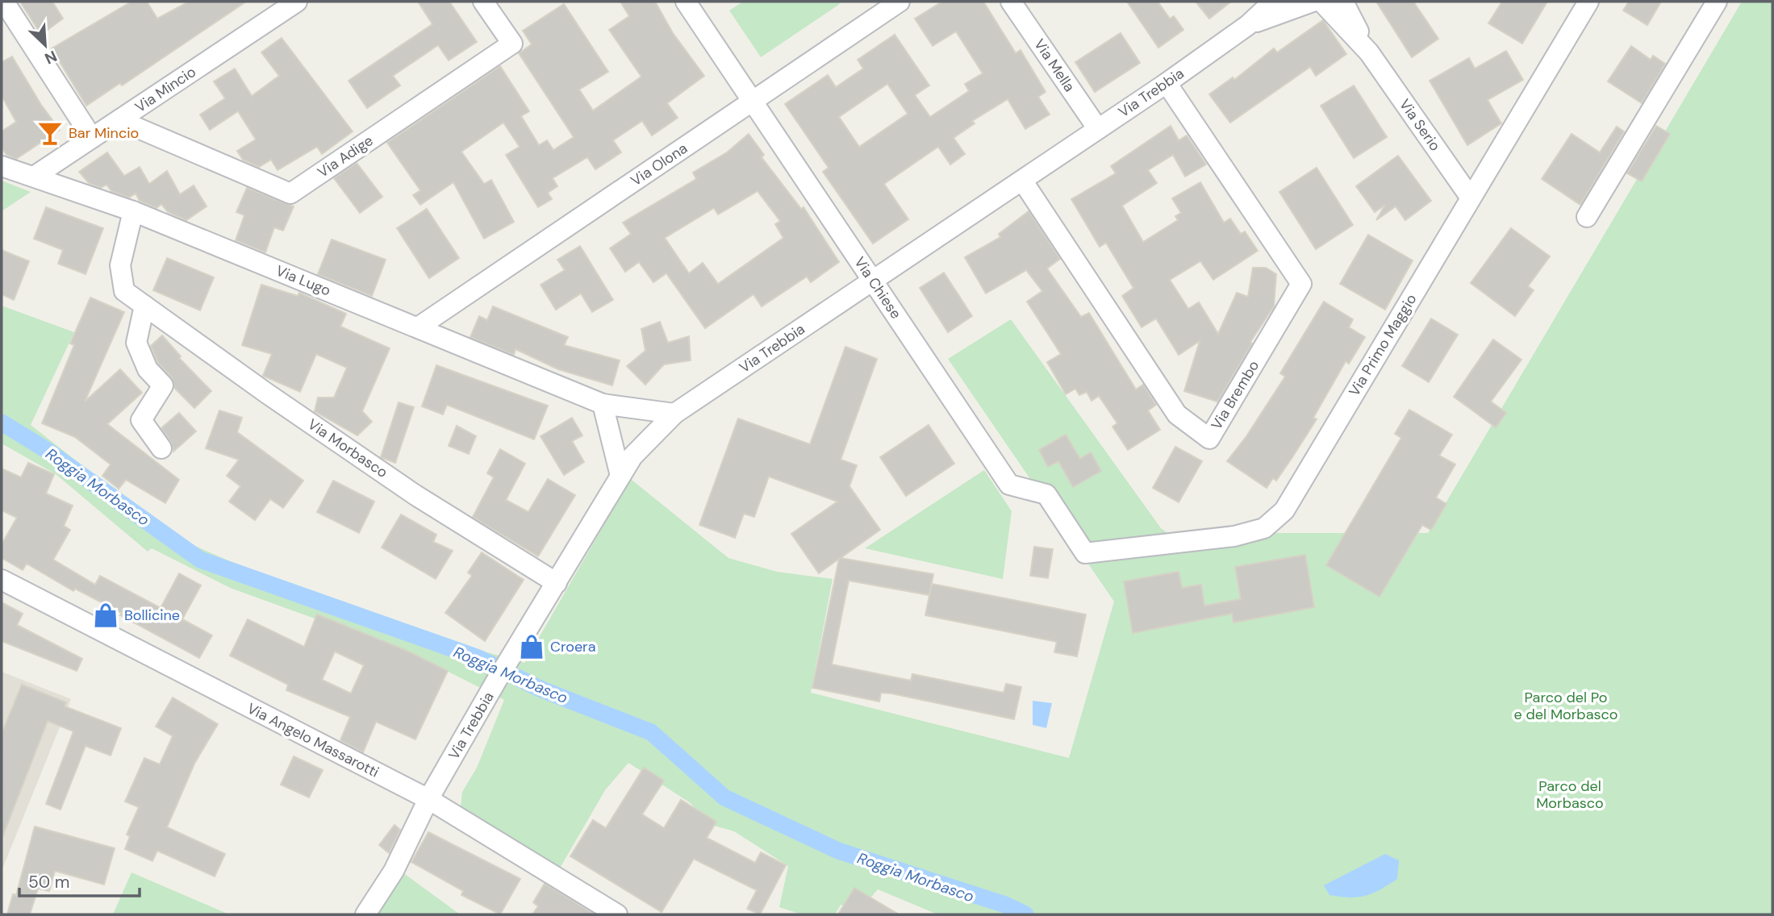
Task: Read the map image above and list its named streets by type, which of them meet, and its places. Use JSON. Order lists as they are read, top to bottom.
{
  "streets": {
    "street": [
      "Via Mella",
      "Via Mincio",
      "Via Trebbia",
      "Via Serio",
      "Via Adige",
      "Via Olona",
      "Via Lugo",
      "Via Chiese",
      "Via Primo Maggio",
      "Via Brembo",
      "Via Morbasco",
      "Via Angelo Massarotti"
    ]
  },
  "crossings": [
    ["Via Mella", "Via Trebbia"],
    ["Via Mincio", "Via Adige"],
    ["Via Mincio", "Via Lugo"],
    ["Via Trebbia", "Via Lugo"],
    ["Via Trebbia", "Via Chiese"],
    ["Via Trebbia", "Via Brembo"],
    ["Via Trebbia", "Via Morbasco"],
    ["Via Trebbia", "Via Angelo Massarotti"],
    ["Via Serio", "Via Primo Maggio"],
    ["Via Olona", "Via Lugo"],
    ["Via Olona", "Via Chiese"],
    ["Via Lugo", "Via Morbasco"],
    ["Via Chiese", "Via Primo Maggio"]
  ],
  "water": ["Roggia Morbasco"],
  "parks": ["Parco del Po e del Morbasco", "Parco del Morbasco"],
  "places": {
    "bar": ["Bar Mincio"],
    "shop": ["Bollicine", "Croera"]
  },
  "scale_bar": "50 m",
  "north": "bottom right"
}
